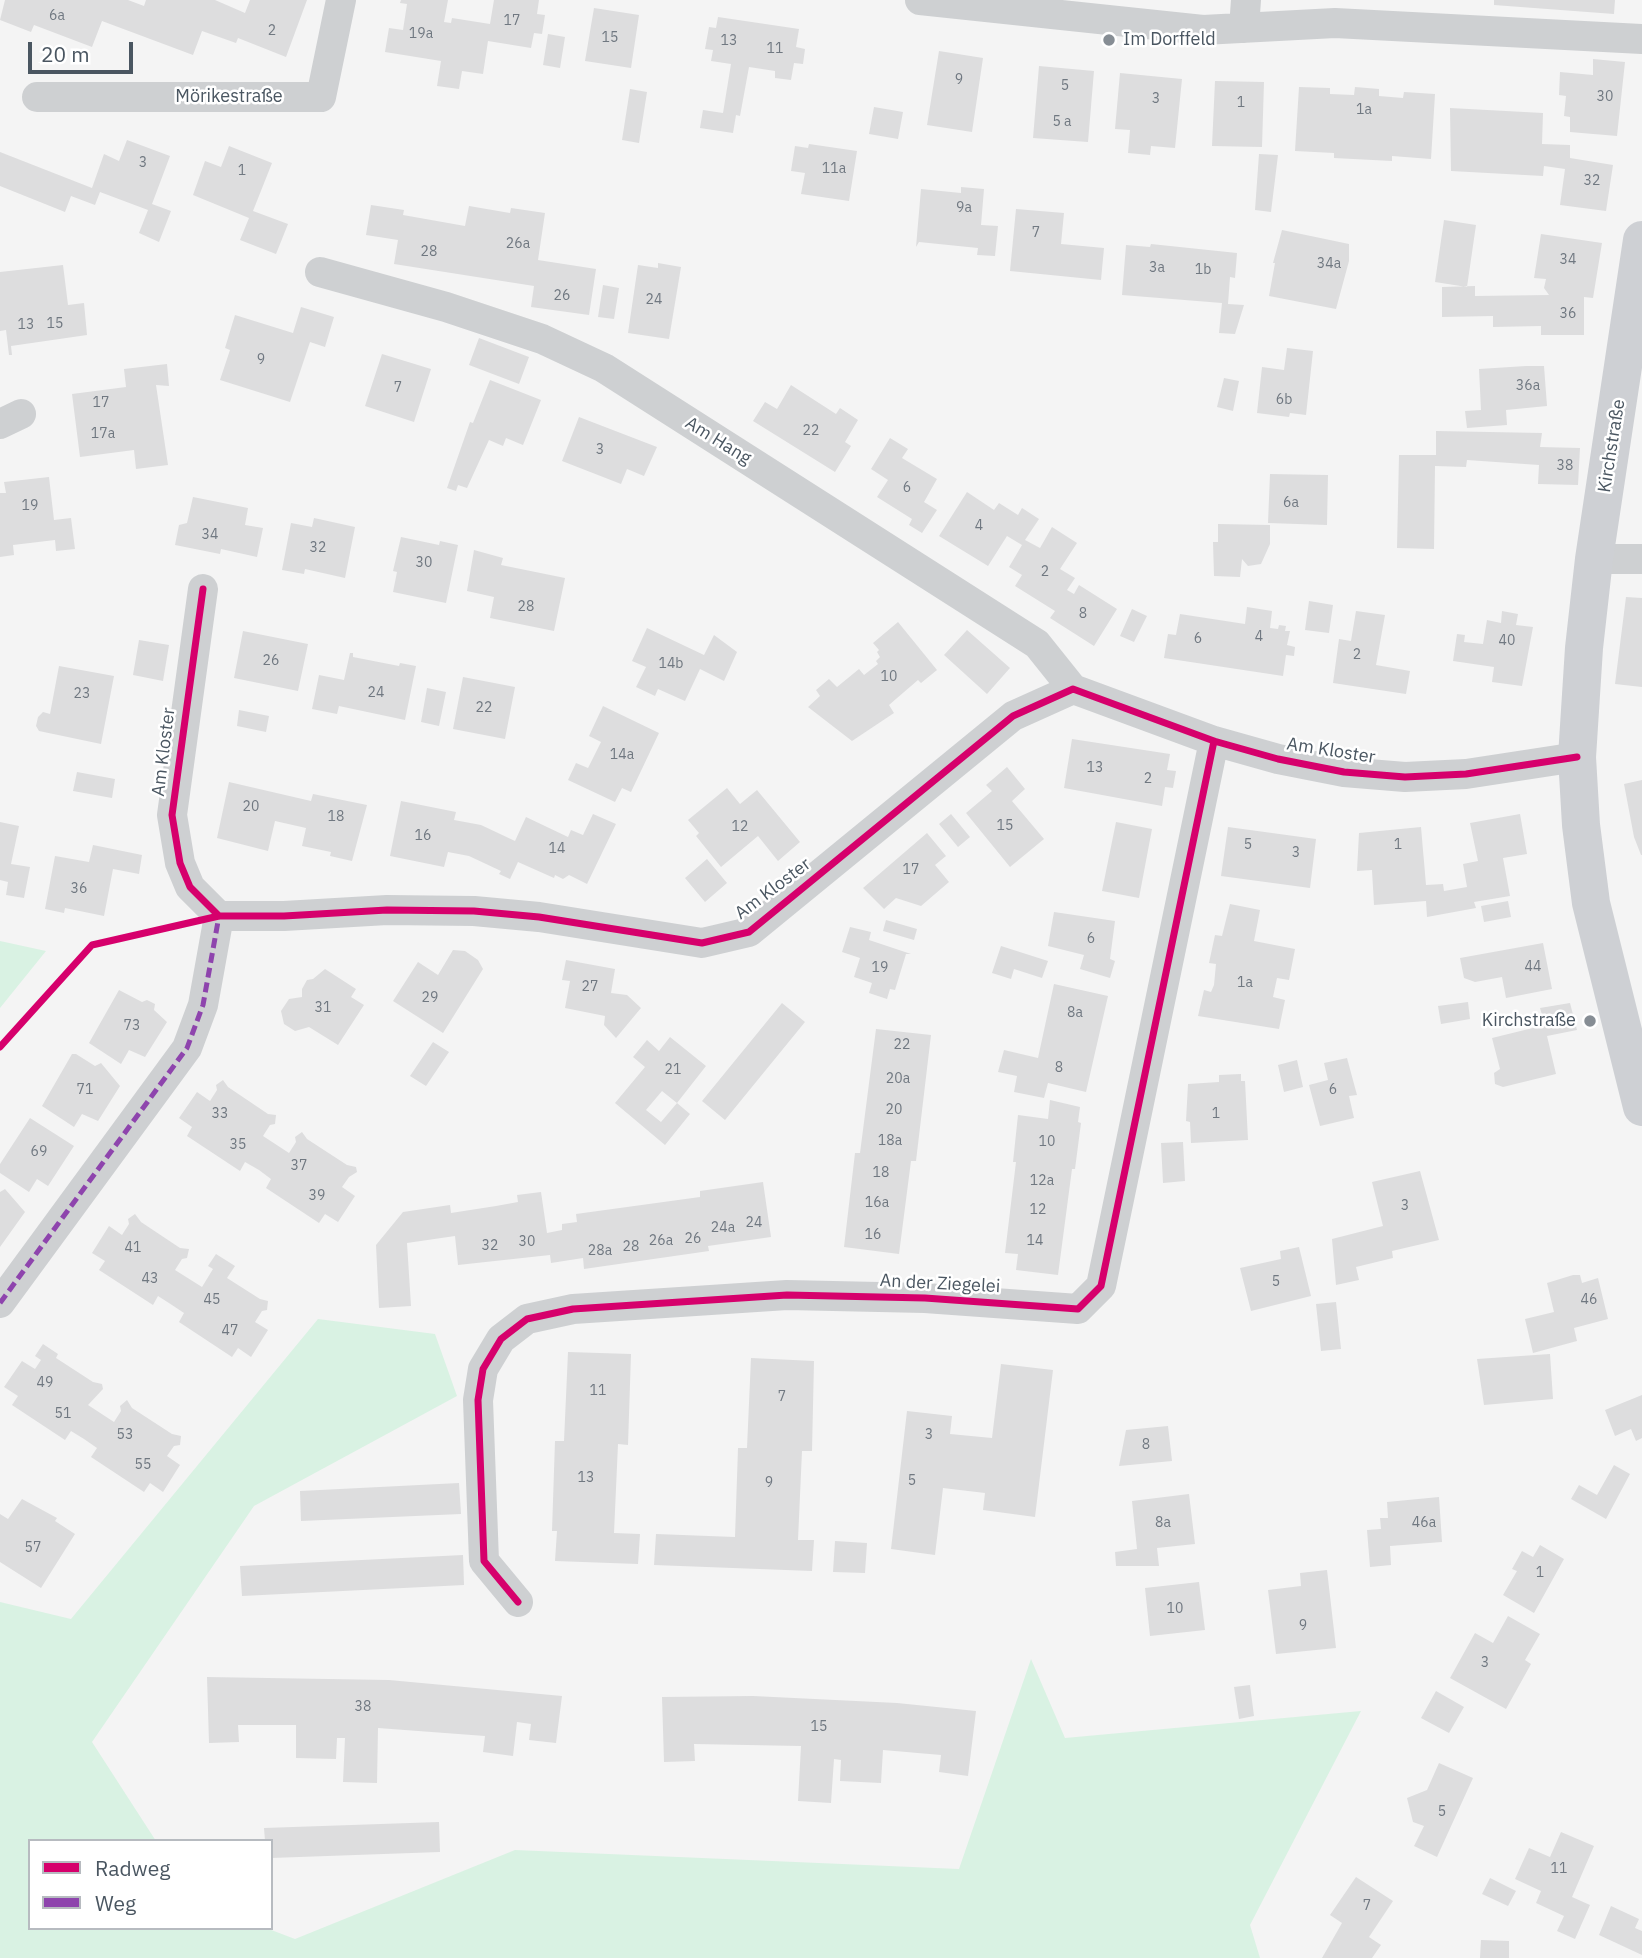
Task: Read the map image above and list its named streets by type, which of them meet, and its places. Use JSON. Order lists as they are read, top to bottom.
{
  "streets": {
    "street": [
      "Mörikestraße",
      "Am Hang",
      "Kirchstraße",
      "Am Kloster",
      "An der Ziegelei"
    ]
  },
  "crossings": [
    ["Am Hang", "Am Kloster"],
    ["Kirchstraße", "Am Kloster"],
    ["Am Kloster", "An der Ziegelei"]
  ],
  "places": ["Im Dorffeld", "Kirchstraße"],
  "house_numbers": [
    "6a",
    "17",
    "2",
    "19a",
    "15",
    "13",
    "11",
    "9",
    "5",
    "30",
    "3",
    "1",
    "1a",
    "5 a",
    "3",
    "11a",
    "1",
    "32",
    "9a",
    "7",
    "26a",
    "28",
    "34",
    "34a",
    "3a",
    "1b",
    "26",
    "24",
    "36",
    "15",
    "13",
    "9",
    "36a",
    "7",
    "6b",
    "17",
    "22",
    "17a",
    "3",
    "38",
    "6",
    "6a",
    "19",
    "4",
    "34",
    "32",
    "30",
    "2",
    "28",
    "8",
    "4",
    "6",
    "40",
    "2",
    "26",
    "14b",
    "10",
    "24",
    "23",
    "22",
    "14a",
    "13",
    "2",
    "20",
    "18",
    "15",
    "12",
    "16",
    "5",
    "1",
    "14",
    "3",
    "17",
    "36",
    "6",
    "44",
    "19",
    "1a",
    "27",
    "29",
    "31",
    "8a",
    "73",
    "22",
    "8",
    "21",
    "20a",
    "71",
    "6",
    "20",
    "33",
    "1",
    "18a",
    "10",
    "35",
    "69",
    "37",
    "18",
    "12a",
    "39",
    "16a",
    "3",
    "12",
    "24",
    "24a",
    "16",
    "26",
    "26a",
    "14",
    "30",
    "32",
    "28",
    "41",
    "28a",
    "43",
    "5",
    "45",
    "46",
    "47",
    "49",
    "11",
    "7",
    "51",
    "53",
    "3",
    "8",
    "55",
    "13",
    "5",
    "9",
    "8a",
    "46a",
    "57",
    "1",
    "10",
    "9",
    "3",
    "38",
    "15",
    "5",
    "11",
    "7"
  ],
  "legend": ["Radweg", "Weg"],
  "scale_bar": "20 m"
}
